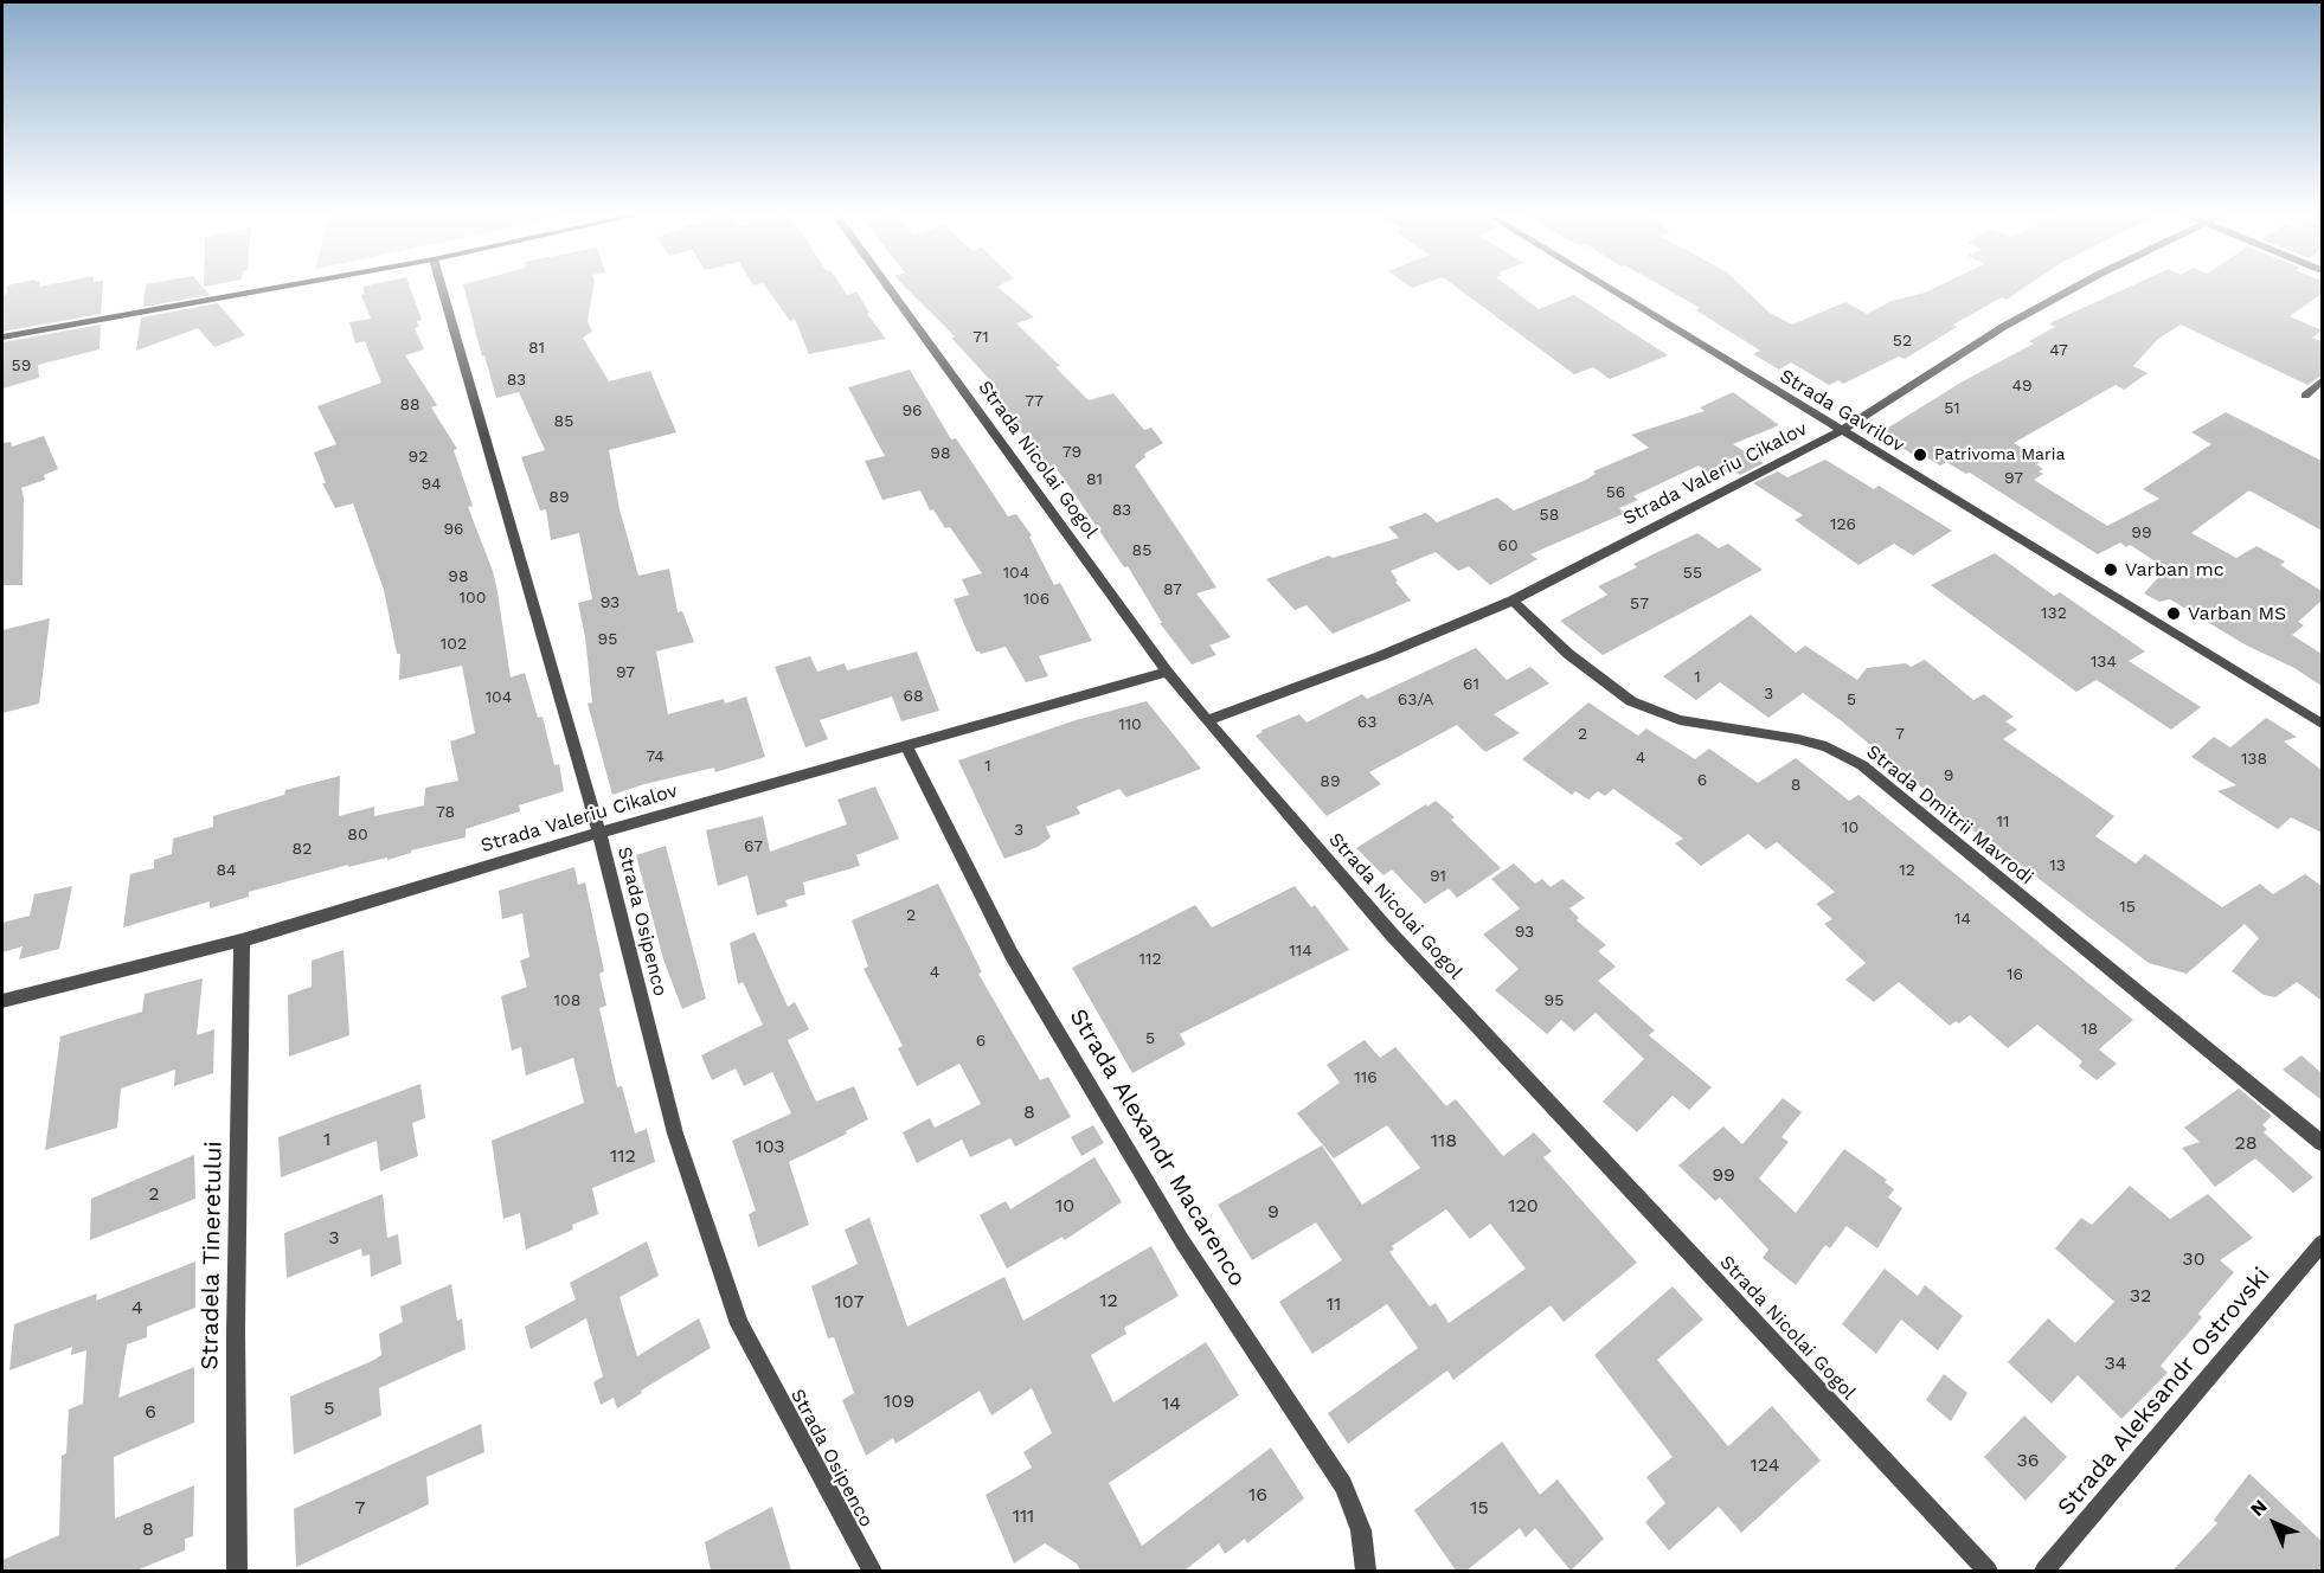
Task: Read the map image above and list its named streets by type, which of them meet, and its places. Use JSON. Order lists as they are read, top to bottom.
{
  "streets": {
    "street": [
      "Strada Gavrilov",
      "Strada Nicolai Gogol",
      "Strada Valeriu Cikalov",
      "Strada Dmitrii Mavrodi",
      "Strada Osipenco",
      "Strada Alexandr Macarenco",
      "Stradela Tineretului",
      "Strada Aleksandr Ostrovski"
    ]
  },
  "crossings": [
    ["Strada Gavrilov", "Strada Valeriu Cikalov"],
    ["Strada Nicolai Gogol", "Strada Valeriu Cikalov"],
    ["Strada Valeriu Cikalov", "Strada Dmitrii Mavrodi"],
    ["Strada Valeriu Cikalov", "Strada Osipenco"],
    ["Strada Valeriu Cikalov", "Strada Alexandr Macarenco"],
    ["Strada Valeriu Cikalov", "Stradela Tineretului"]
  ],
  "places": ["Patrivoma Maria", "Varban mc", "Varban MS"],
  "house_numbers": [
    "71",
    "52",
    "81",
    "47",
    "59",
    "83",
    "49",
    "77",
    "88",
    "51",
    "96",
    "85",
    "79",
    "98",
    "92",
    "97",
    "81",
    "94",
    "56",
    "89",
    "83",
    "58",
    "126",
    "96",
    "99",
    "60",
    "85",
    "104",
    "55",
    "98",
    "87",
    "100",
    "106",
    "93",
    "57",
    "132",
    "95",
    "102",
    "134",
    "97",
    "1",
    "61",
    "3",
    "68",
    "104",
    "63/A",
    "5",
    "63",
    "110",
    "2",
    "7",
    "74",
    "4",
    "138",
    "1",
    "9",
    "6",
    "89",
    "8",
    "78",
    "11",
    "10",
    "3",
    "80",
    "67",
    "82",
    "13",
    "84",
    "12",
    "91",
    "15",
    "2",
    "14",
    "93",
    "114",
    "112",
    "4",
    "16",
    "108",
    "95",
    "18",
    "5",
    "6",
    "116",
    "8",
    "1",
    "118",
    "28",
    "103",
    "112",
    "99",
    "2",
    "10",
    "120",
    "9",
    "3",
    "30",
    "32",
    "12",
    "107",
    "11",
    "4",
    "34",
    "109",
    "14",
    "5",
    "6",
    "36",
    "124",
    "16",
    "7",
    "15",
    "111",
    "8"
  ],
  "north": "top left"
}
